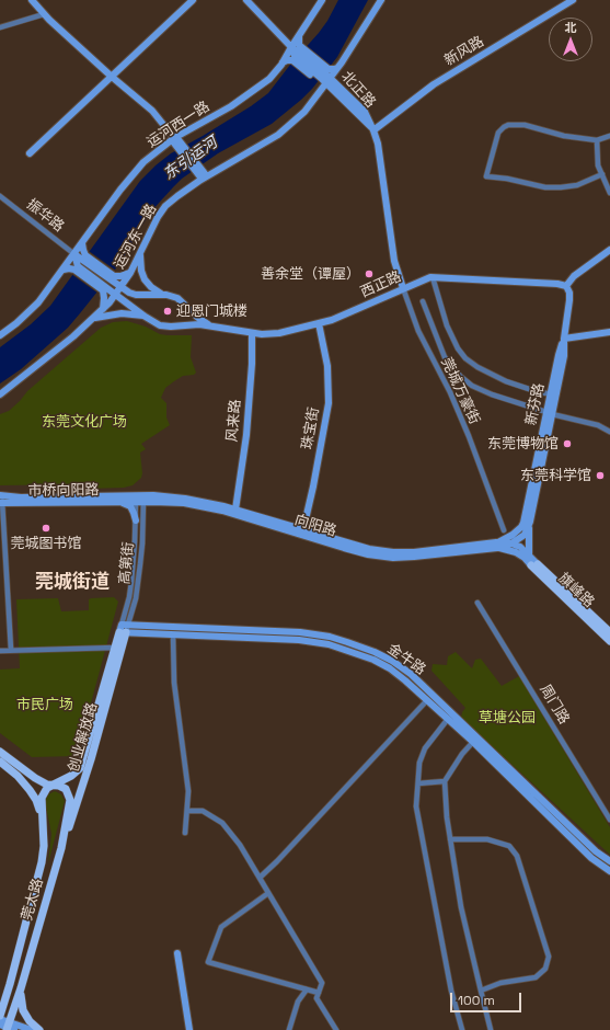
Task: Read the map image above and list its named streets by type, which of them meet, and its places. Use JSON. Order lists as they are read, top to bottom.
{
  "streets": {
    "main road": [
      "新风路",
      "北正路",
      "运河西一路",
      "运河东一路",
      "西正路",
      "新芬路",
      "风来路",
      "珠宝街",
      "市桥向阳路",
      "向阳路",
      "旗峰路",
      "金牛路",
      "创业解放路",
      "莞太路"
    ],
    "street": [
      "振华路",
      "莞城万豪街",
      "高第街",
      "周门路"
    ]
  },
  "crossings": [
    ["新风路", "北正路"],
    ["北正路", "运河东一路"],
    ["北正路", "西正路"],
    ["北正路", "莞城万豪街"],
    ["运河西一路", "振华路"],
    ["运河西一路", "西正路"],
    ["振华路", "西正路"],
    ["运河东一路", "西正路"],
    ["西正路", "莞城万豪街"],
    ["西正路", "新芬路"],
    ["西正路", "风来路"],
    ["西正路", "珠宝街"],
    ["风来路", "向阳路"],
    ["珠宝街", "向阳路"],
    ["市桥向阳路", "向阳路"],
    ["向阳路", "高第街"],
    ["高第街", "金牛路"],
    ["高第街", "创业解放路"],
    ["金牛路", "创业解放路"],
    ["创业解放路", "莞太路"]
  ],
  "districts": ["莞城街道"],
  "water": ["东引运河"],
  "parks": ["东莞文化广场", "市民广场", "草塘公园"],
  "places": [
    "善余堂（谭屋）",
    "迎恩门城楼",
    "东莞博物馆",
    "东莞科学馆",
    "莞城图书馆"
  ],
  "scale_bar": "100 m",
  "north": "top"
}
